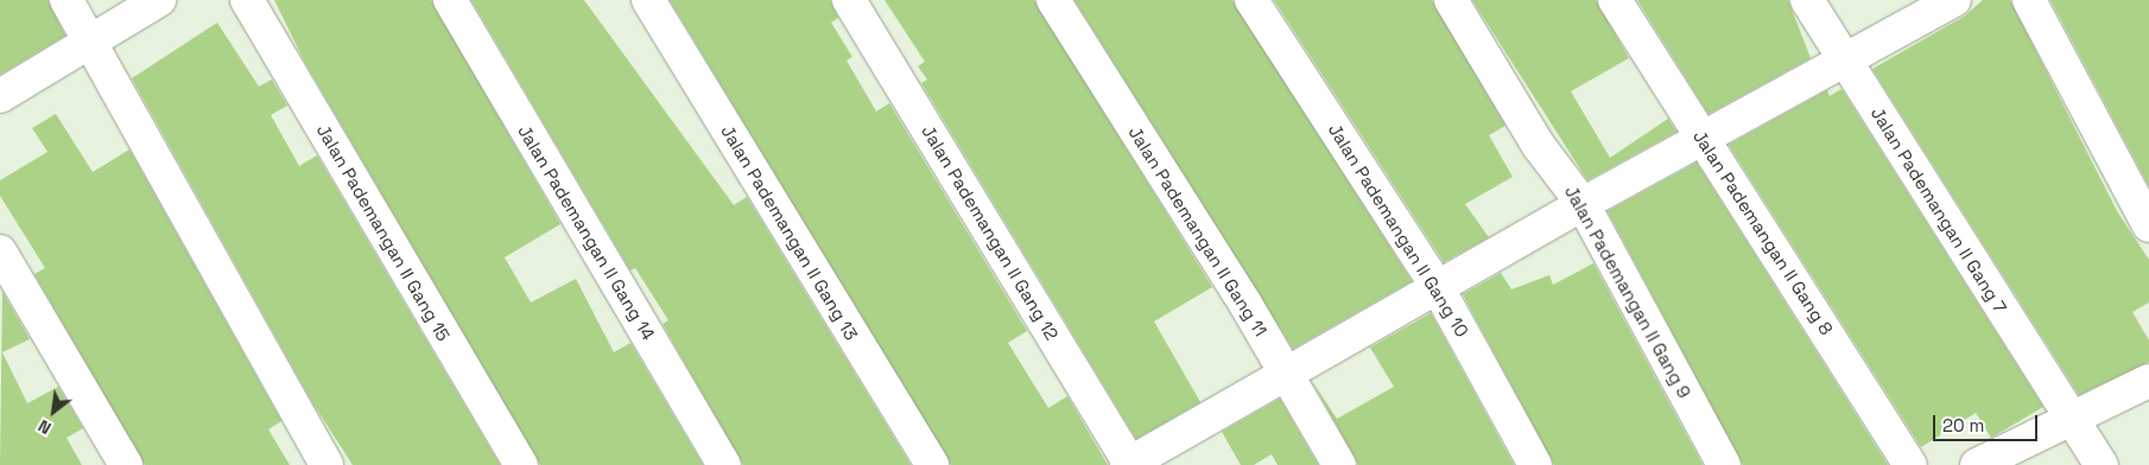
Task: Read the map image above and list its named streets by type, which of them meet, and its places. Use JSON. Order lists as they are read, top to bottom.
{
  "streets": {
    "street": [
      "Jalan Pademangan II Gang 7",
      "Jalan Pademangan II Gang 10",
      "Jalan Pademangan II Gang 11",
      "Jalan Pademangan II Gang 15",
      "Jalan Pademangan II Gang 14",
      "Jalan Pademangan II Gang 13",
      "Jalan Pademangan II Gang 12",
      "Jalan Pademangan II Gang 8",
      "Jalan Pademangan II Gang 9"
    ]
  },
  "scale_bar": "20 m",
  "north": "bottom left"
}
